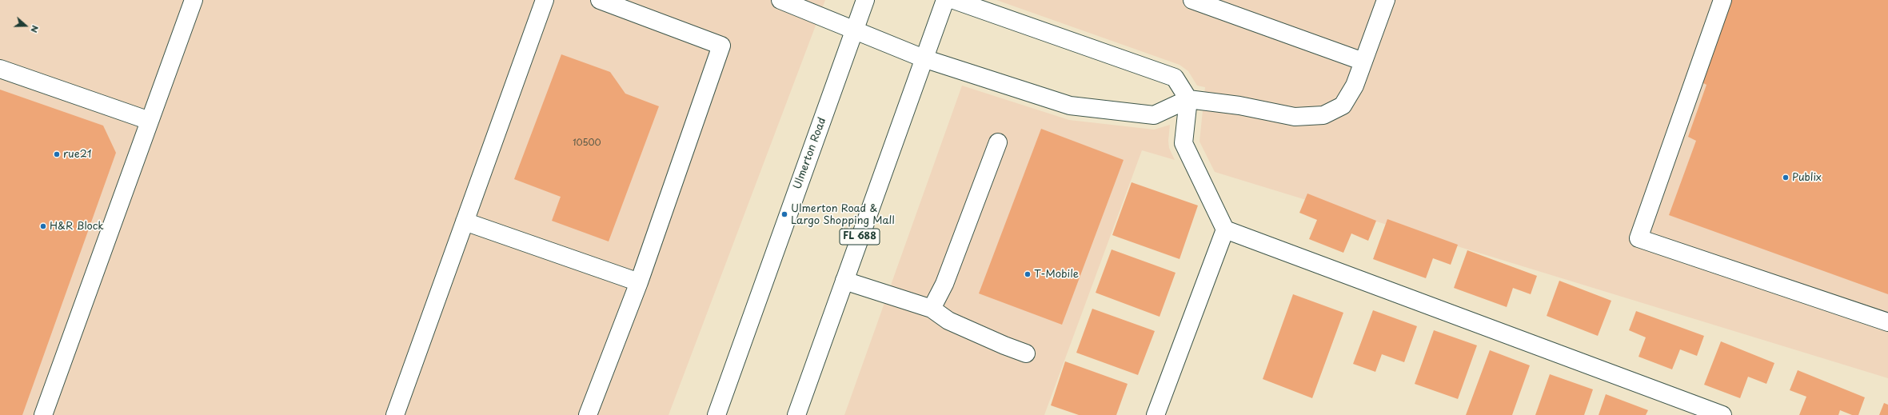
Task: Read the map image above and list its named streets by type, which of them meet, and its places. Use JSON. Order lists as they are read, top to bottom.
{
  "streets": {
    "street": ["Ulmerton Road", "FL 688"]
  },
  "places": [
    "rue21",
    "Publix",
    "Ulmerton Road & Largo Shopping Mall",
    "H&R Block",
    "T-Mobile"
  ],
  "house_numbers": ["10500"],
  "north": "right"
}
